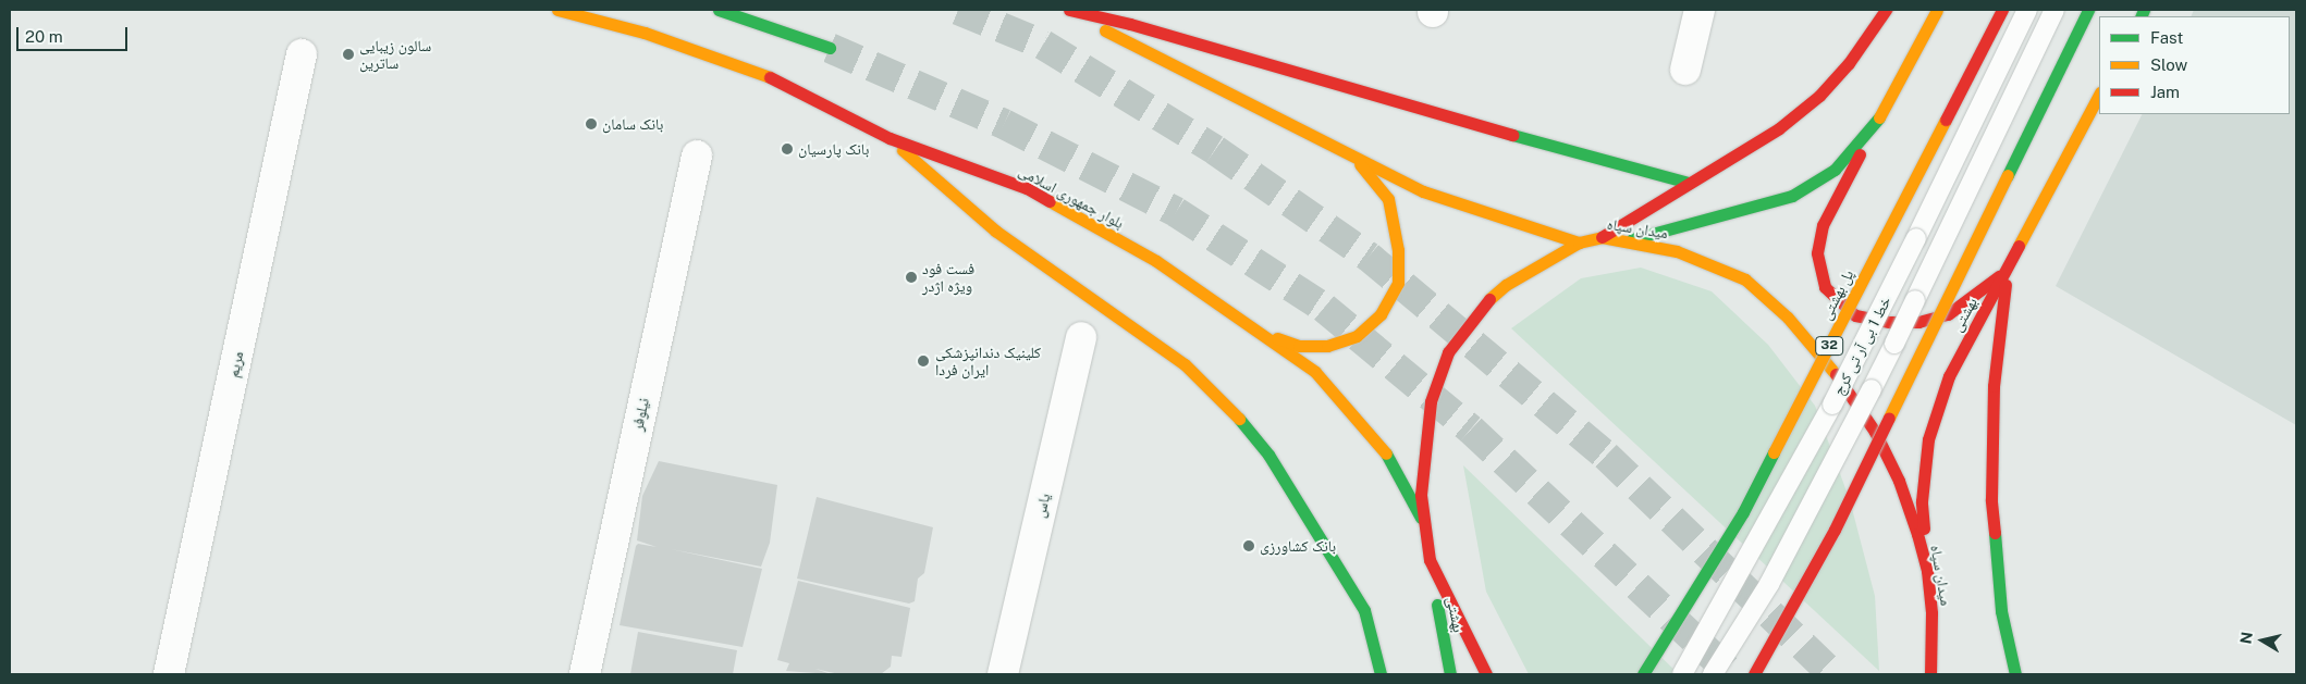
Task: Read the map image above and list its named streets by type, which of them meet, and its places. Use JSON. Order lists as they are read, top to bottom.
{
  "streets": {
    "main road": [
      "بلوار جمهوری اسلامی",
      "میدان سپاه",
      "پل بهشتی",
      "بهشتى",
      "32"
    ],
    "street": ["مریم", "نیلوفر", "یاس"],
    "lane": ["خط 1 بی آر تی کرج"]
  },
  "crossings": [
    ["بلوار جمهوری اسلامی", "میدان سپاه"],
    ["میدان سپاه", "بهشتى"]
  ],
  "places": [
    "سالون زیبایی ساترین",
    "بانک سامان",
    "بانک پارسیان",
    "فست فود ویژه اژدر",
    "کلینیک دندانپزشکی ایران فردا",
    "بانک کشاورزی"
  ],
  "legend": ["Fast", "Slow", "Jam"],
  "scale_bar": "20 m",
  "north": "left"
}
